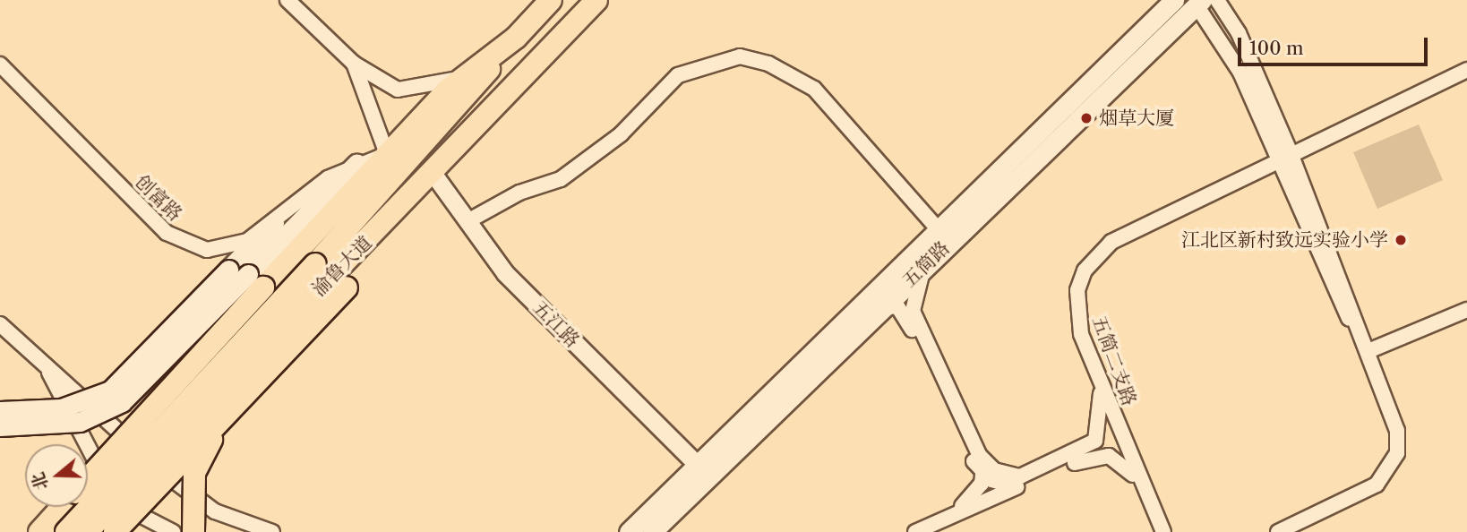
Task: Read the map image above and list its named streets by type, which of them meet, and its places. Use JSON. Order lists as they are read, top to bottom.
{
  "streets": {
    "highway": ["渝鲁大道"],
    "main road": ["五简路"],
    "street": ["创富路", "五江路", "五简二支路"]
  },
  "crossings": [
    ["五简路", "五江路"],
    ["渝鲁大道", "五江路"]
  ],
  "places": ["烟草大厦", "江北区新村致远实验小学"],
  "scale_bar": "100 m",
  "north": "left"
}
